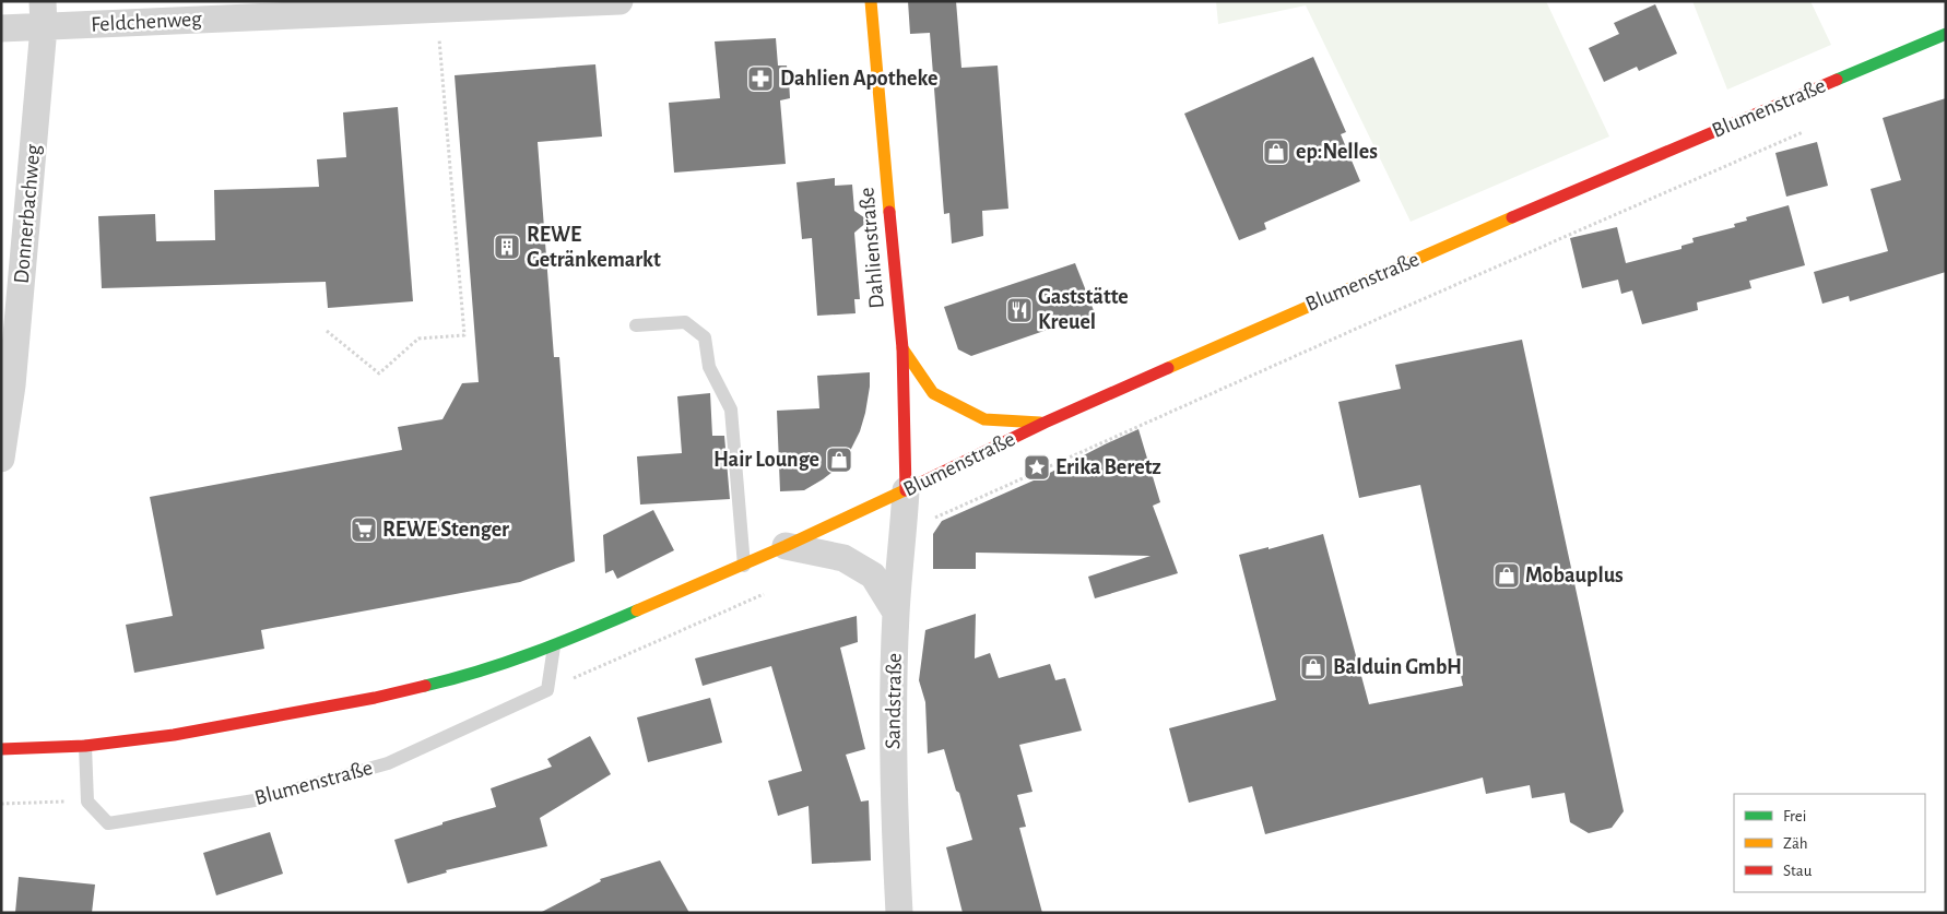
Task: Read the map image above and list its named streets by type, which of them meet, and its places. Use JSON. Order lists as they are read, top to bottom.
{
  "streets": {
    "main road": ["Blumenstraße", "Dahlienstraße"],
    "street": ["Feldchenweg", "Donnerbachweg", "Sandstraße"]
  },
  "crossings": [
    ["Feldchenweg", "Donnerbachweg"],
    ["Blumenstraße", "Dahlienstraße"],
    ["Blumenstraße", "Sandstraße"],
    ["Dahlienstraße", "Sandstraße"]
  ],
  "places": {
    "pharmacy": ["Dahlien Apotheke"],
    "shop": [
      "ep:Nelles",
      "Hair Lounge",
      "Mobauplus",
      "Balduin GmbH"
    ],
    "building": ["REWE Getränkemarkt"],
    "restaurant": ["Gaststätte Kreuel"],
    "place": ["Erika Beretz"],
    "supermarket": ["REWE Stenger"]
  },
  "legend": ["Frei", "Zäh", "Stau"]
}
